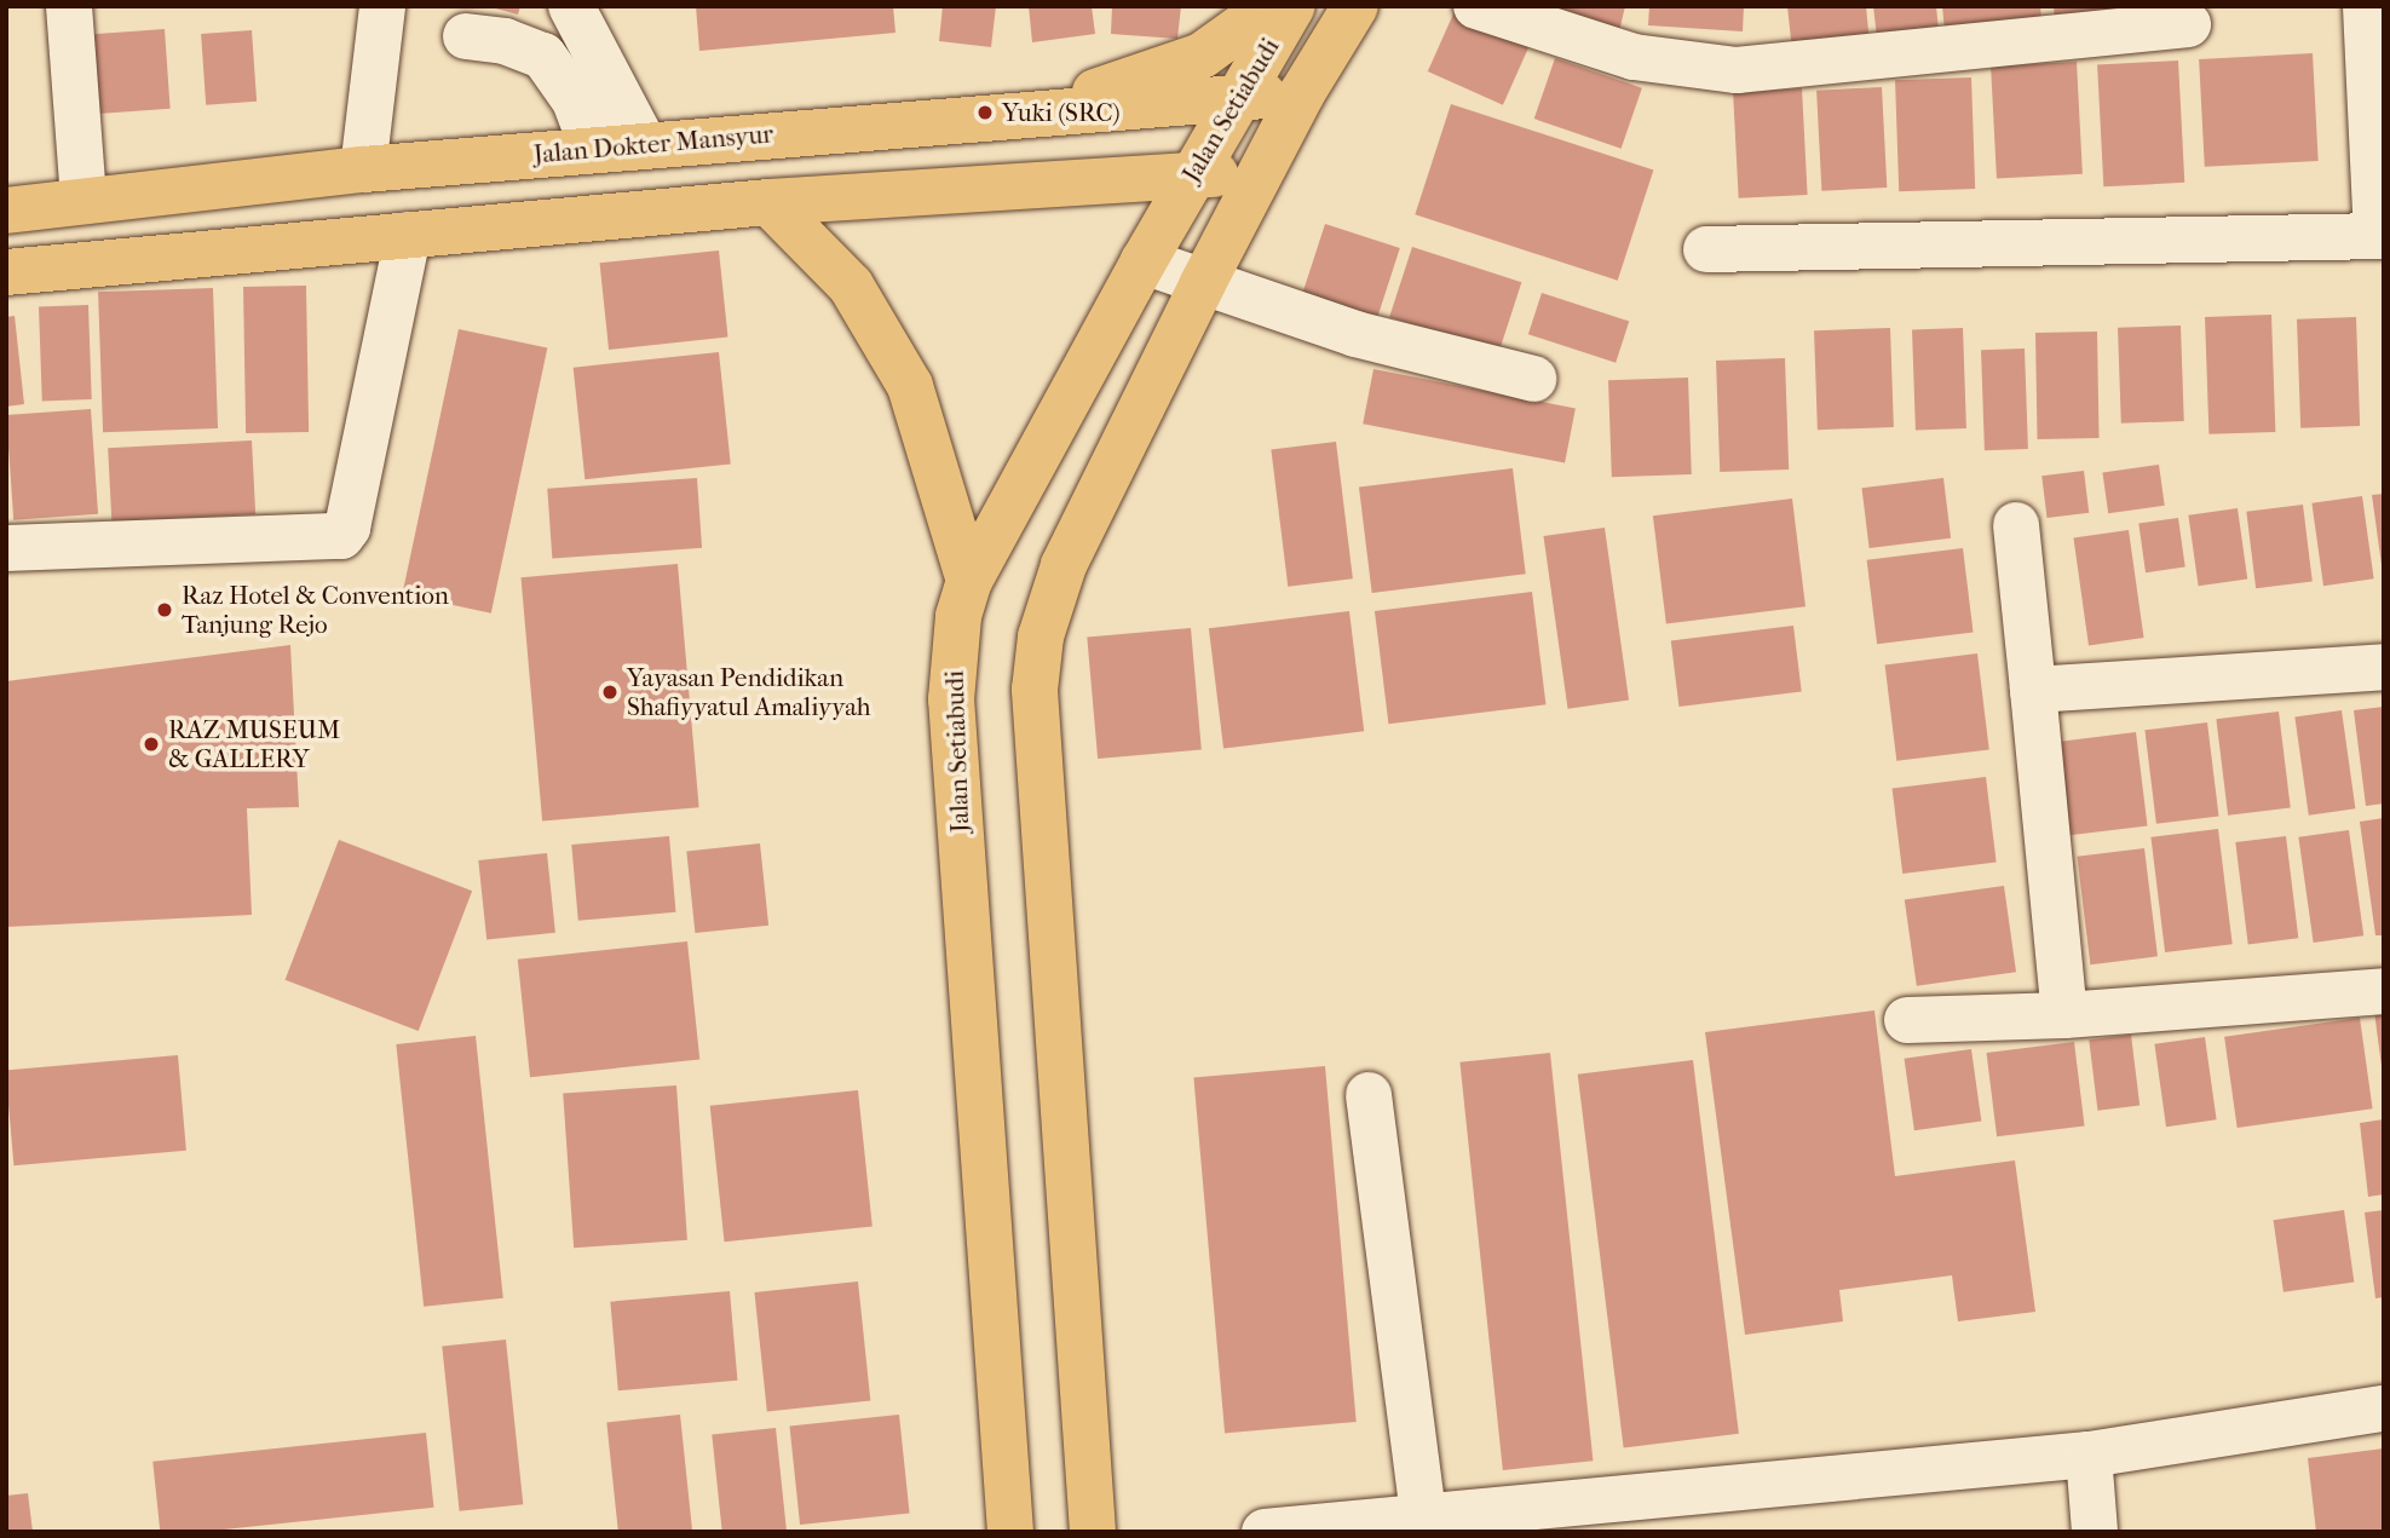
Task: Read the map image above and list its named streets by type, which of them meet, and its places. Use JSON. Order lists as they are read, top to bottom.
{
  "streets": {
    "main road": ["Jalan Setiabudi", "Jalan Dokter Mansyur"]
  },
  "crossings": [
    ["Jalan Setiabudi", "Jalan Dokter Mansyur"]
  ],
  "places": [
    "Yuki (SRC)",
    "Raz Hotel & Convention Tanjung Rejo",
    "Yayasan Pendidikan Shafiyyatul Amaliyyah",
    "RAZ MUSEUM & GALLERY"
  ]
}
